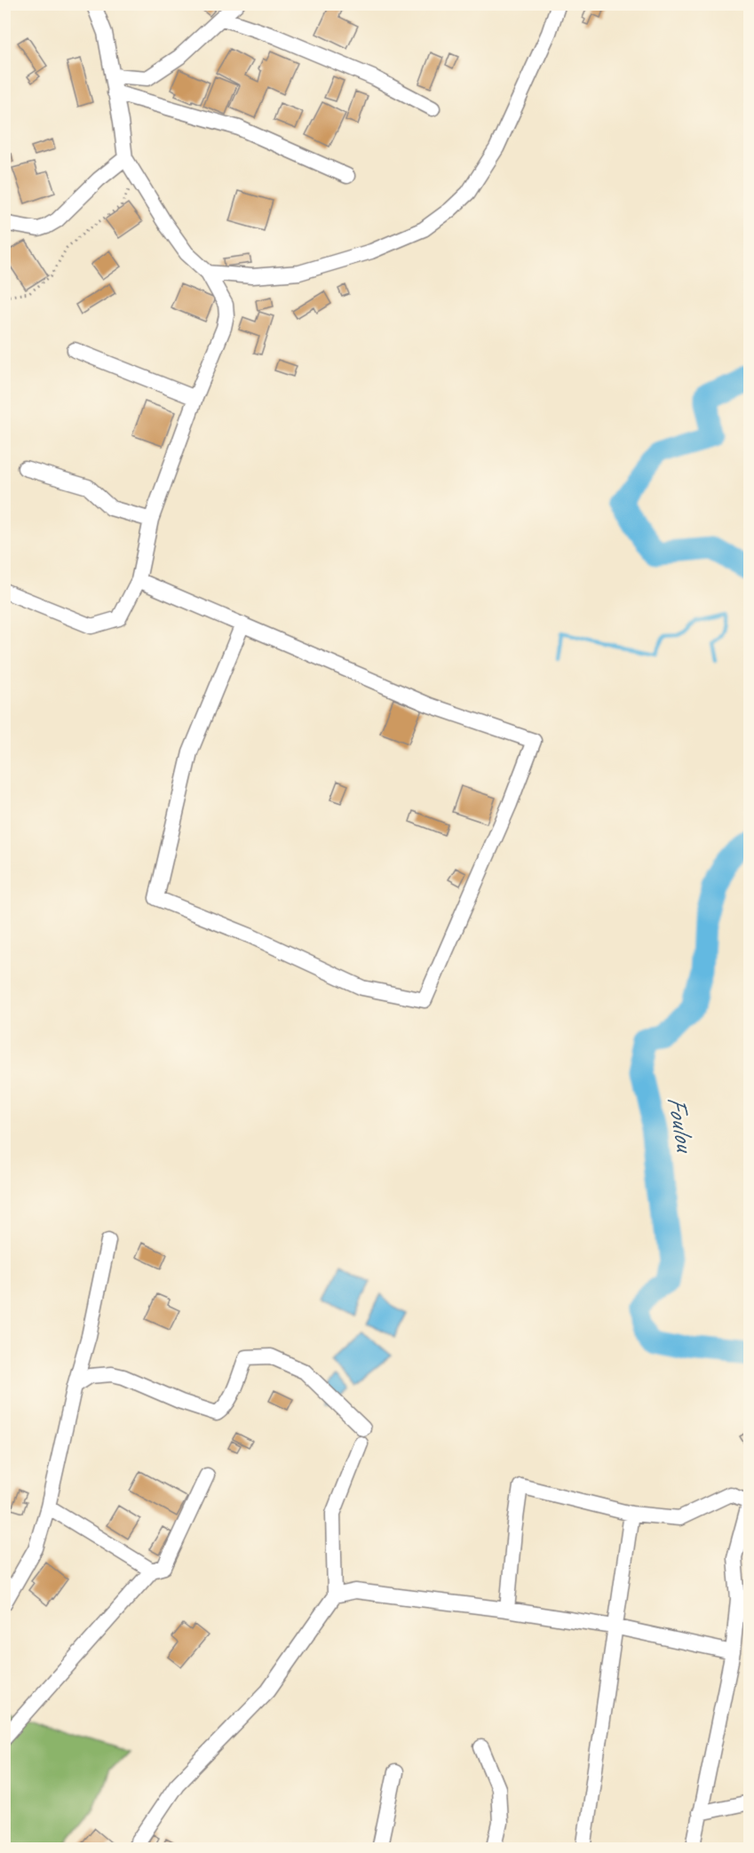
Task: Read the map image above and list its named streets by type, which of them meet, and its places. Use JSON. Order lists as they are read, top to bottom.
{
  "water": ["Foulou"]
}
